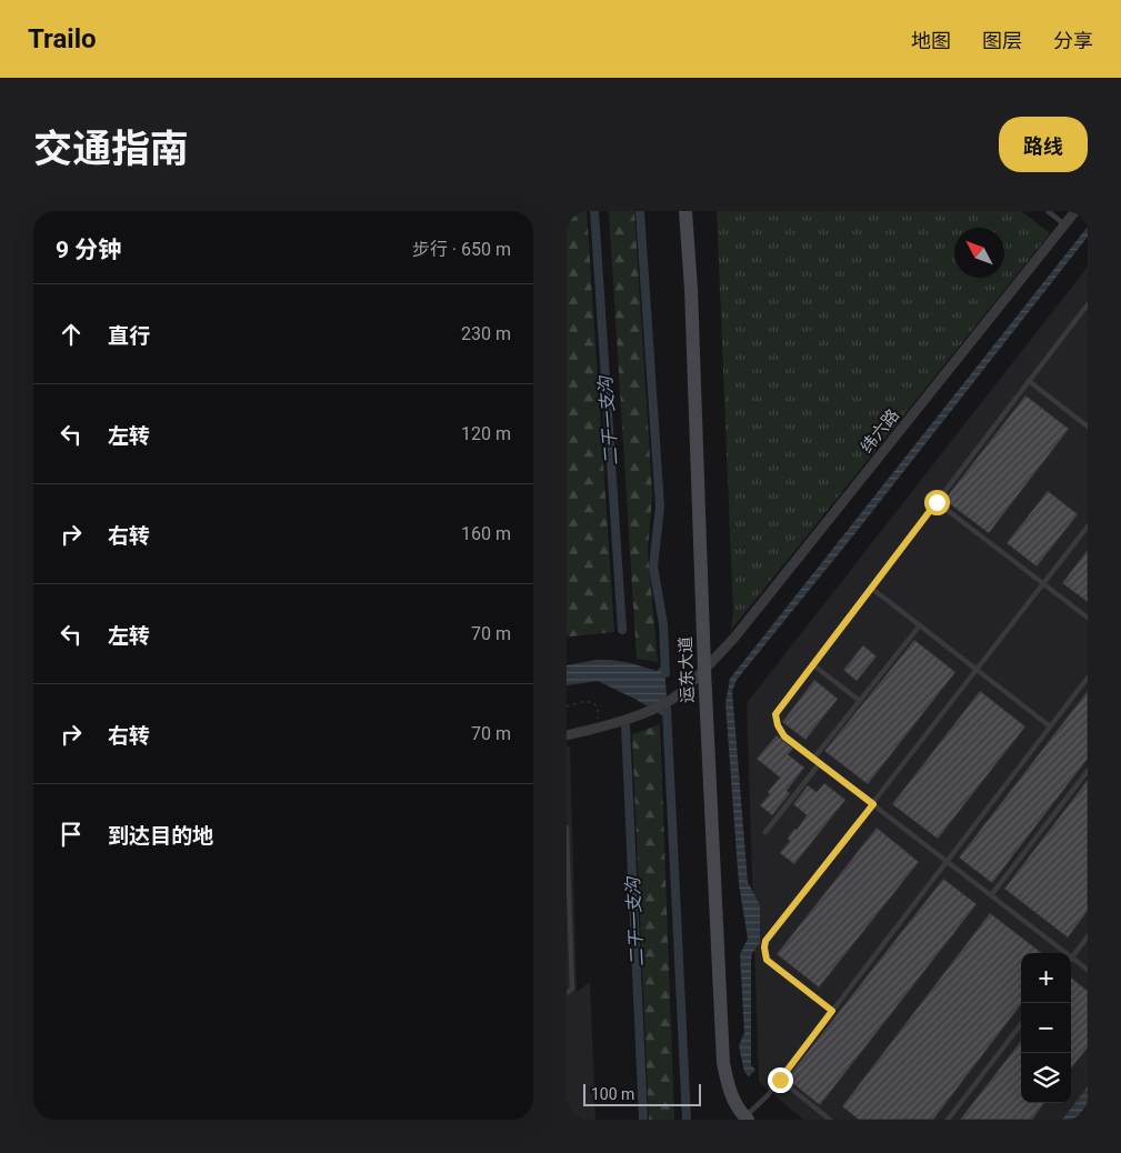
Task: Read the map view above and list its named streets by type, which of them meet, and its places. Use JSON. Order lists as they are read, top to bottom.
{
  "streets": {
    "street": ["纬六路", "运东大道"]
  },
  "crossings": [
    ["纬六路", "运东大道"]
  ],
  "water": ["二干一支沟"],
  "scale_bar": "100 m",
  "north": "top left",
  "page": {
    "header": "Trailo",
    "nav": ["地图", "图层", "分享"],
    "title": "交通指南",
    "buttons": "路线",
    "heading": ["9 分钟", "步行 · 650 m"],
    "list": [
      ["直行", "230 m"],
      ["左转", "120 m"],
      ["右转", "160 m"],
      ["左转", "70 m"],
      ["右转", "70 m"],
      "到达目的地"
    ],
    "map_buttons": ["+", "−"],
    "scale": "100 m"
  }
}
